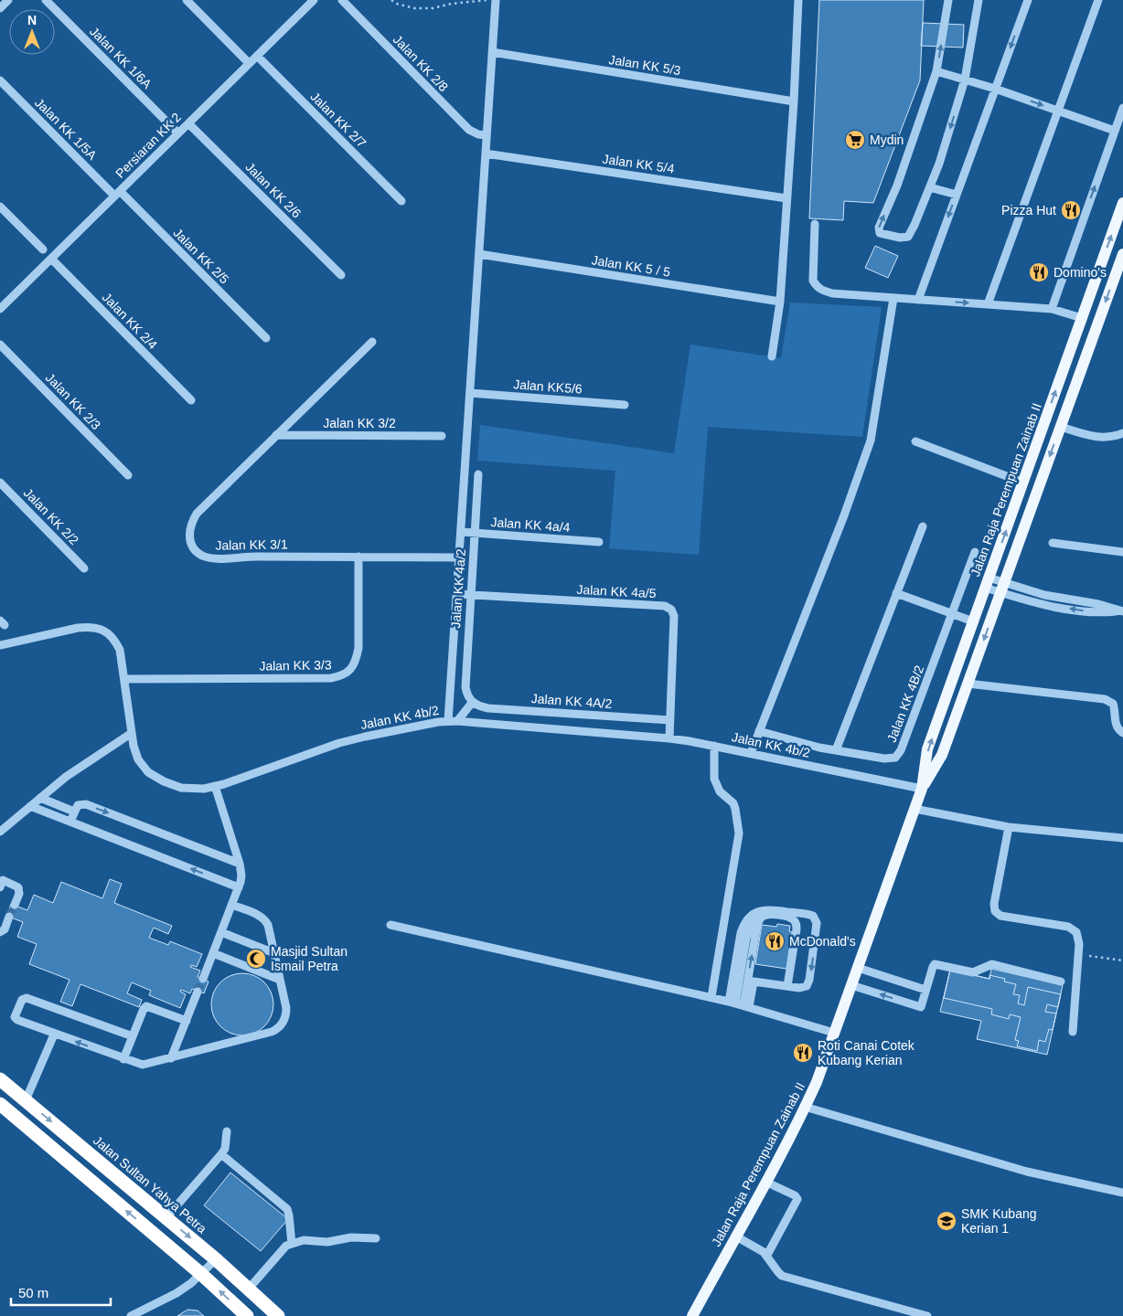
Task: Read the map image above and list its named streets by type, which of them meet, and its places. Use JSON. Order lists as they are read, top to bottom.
{
  "streets": {
    "highway": ["Jalan Sultan Yahya Petra"],
    "main road": ["Jalan Raja Perempuan Zainab II"],
    "street": [
      "Jalan KK 1/6A",
      "Jalan KK 2/8",
      "Jalan KK 5/3",
      "Jalan KK 2/7",
      "Jalan KK 1/5A",
      "Persiaran KK 2",
      "Jalan KK 5/4",
      "Jalan KK 2/6",
      "Jalan KK 2/5",
      "Jalan KK 5 / 5",
      "Jalan KK 2/4",
      "Jalan KK5/6",
      "Jalan KK 2/3",
      "Jalan KK 3/2",
      "Jalan KK 2/2",
      "Jalan KK 4a/4",
      "Jalan KK 3/1",
      "Jalan KK 4a/2",
      "Jalan KK 4a/5",
      "Jalan KK 3/3",
      "Jalan KK 4A/2",
      "Jalan KK 4B/2",
      "Jalan KK 4b/2"
    ]
  },
  "crossings": [
    ["Jalan KK 1/6A", "Persiaran KK 2"],
    ["Jalan KK 2/7", "Persiaran KK 2"],
    ["Jalan KK 1/5A", "Persiaran KK 2"],
    ["Jalan KK 1/5A", "Jalan KK 2/5"],
    ["Persiaran KK 2", "Jalan KK 2/6"],
    ["Persiaran KK 2", "Jalan KK 2/5"],
    ["Persiaran KK 2", "Jalan KK 2/4"],
    ["Jalan KK 3/2", "Jalan KK 3/1"],
    ["Jalan Raja Perempuan Zainab II", "Jalan KK 4b/2"],
    ["Jalan KK 4a/4", "Jalan KK 4a/2"],
    ["Jalan KK 3/1", "Jalan KK 3/3"],
    ["Jalan KK 4a/2", "Jalan KK 4a/5"],
    ["Jalan KK 4a/2", "Jalan KK 4A/2"],
    ["Jalan KK 4a/5", "Jalan KK 4A/2"],
    ["Jalan KK 4a/5", "Jalan KK 4b/2"],
    ["Jalan KK 3/3", "Jalan KK 4b/2"]
  ],
  "places": {
    "supermarket": ["Mydin"],
    "restaurant": [
      "Pizza Hut",
      "Domino's",
      "McDonald's",
      "Roti Canai Cotek Kubang Kerian"
    ],
    "mosque": ["Masjid Sultan Ismail Petra"],
    "school or university": ["SMK Kubang Kerian 1"]
  },
  "scale_bar": "50 m",
  "north": "top"
}
